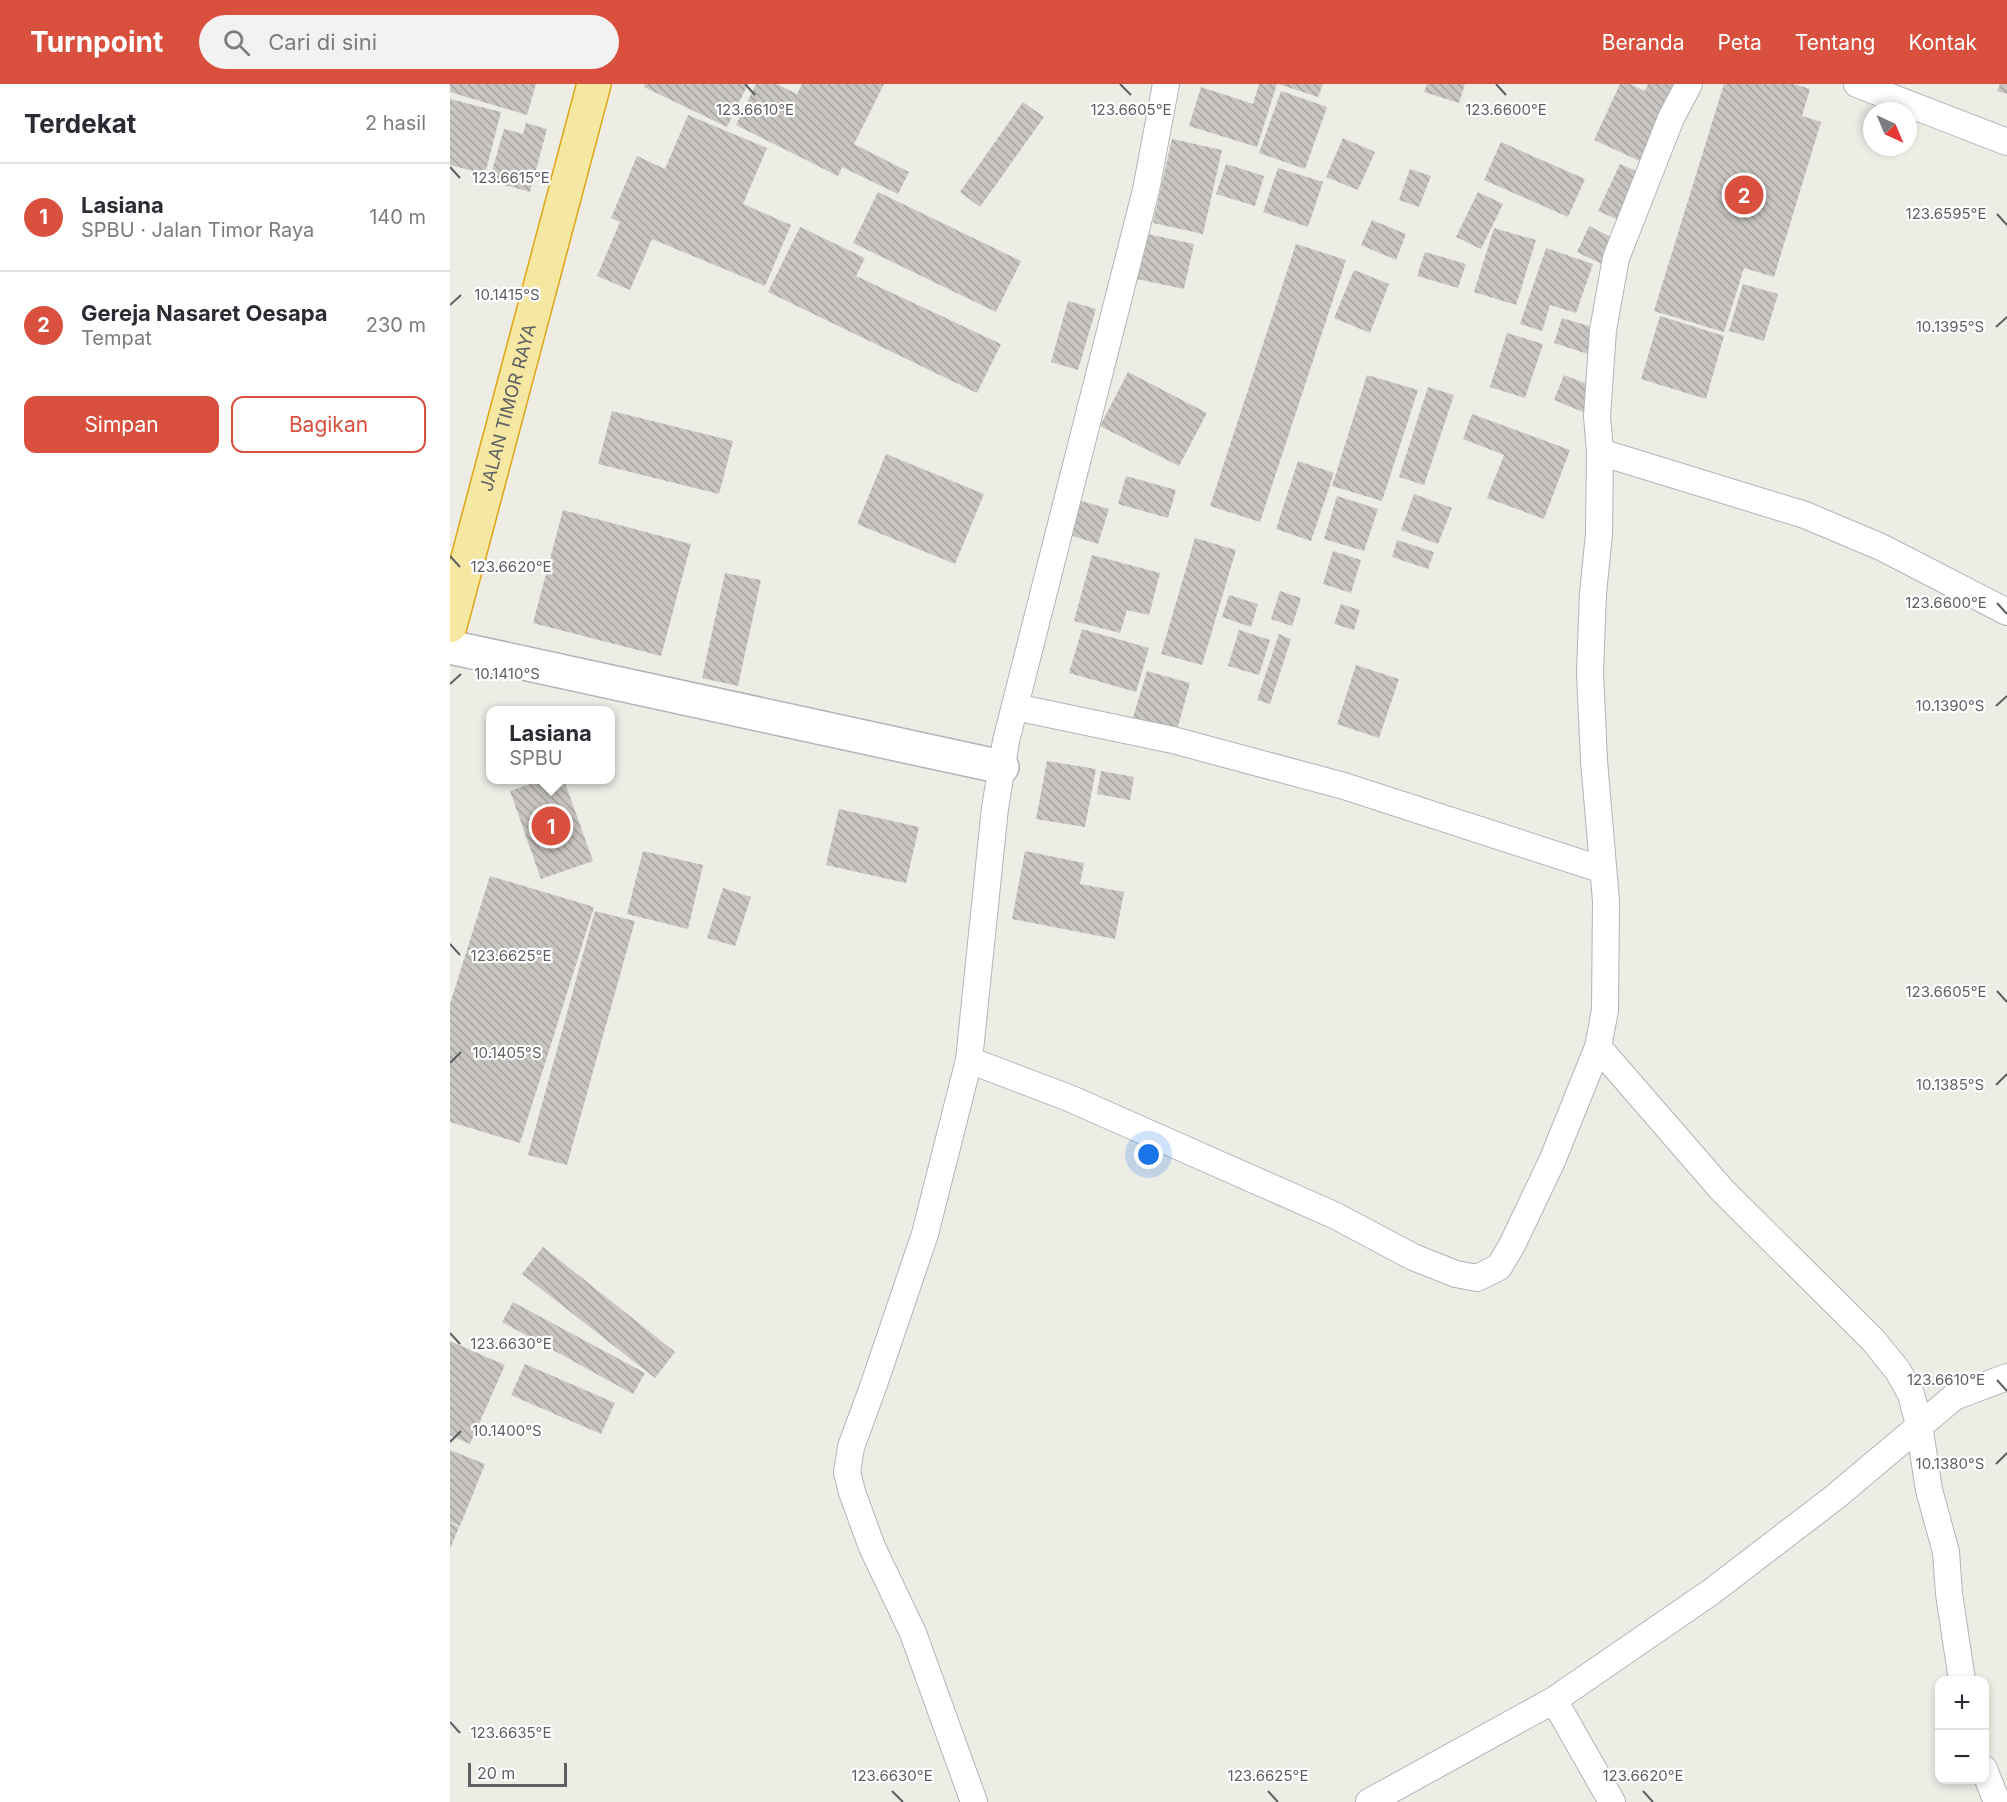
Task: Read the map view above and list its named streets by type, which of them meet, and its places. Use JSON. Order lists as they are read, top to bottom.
{
  "streets": {
    "highway": ["JALAN TIMOR RAYA"]
  },
  "scale_bar": "20 m",
  "north": "bottom right",
  "page": {
    "header": "Turnpoint",
    "search": "Cari di sini",
    "nav": [
      "Beranda",
      "Peta",
      "Tentang",
      "Kontak"
    ],
    "heading": ["Terdekat", "2 hasil"],
    "list": [
      {
        "mark": "1",
        "name": "Lasiana",
        "note": "SPBU · Jalan Timor Raya",
        "value": "140 m"
      },
      {
        "mark": "2",
        "name": "Gereja Nasaret Oesapa",
        "note": "Tempat",
        "value": "230 m"
      }
    ],
    "pins": ["2", "1"],
    "buttons": ["Simpan", "Bagikan"],
    "popup": ["Lasiana", "SPBU"],
    "map_buttons": ["+", "−"],
    "scale": "20 m"
  },
  "coordinates": [
    "123.6610°E",
    "123.6605°E",
    "123.6600°E",
    "123.6615°E",
    "123.6595°E",
    "10.1415°S",
    "10.1395°S",
    "123.6620°E",
    "10.1410°S",
    "10.1390°S",
    "123.6625°E",
    "10.1405°S",
    "10.1385°S",
    "123.6630°E",
    "10.1400°S",
    "10.1380°S",
    "123.6635°E"
  ]
}
